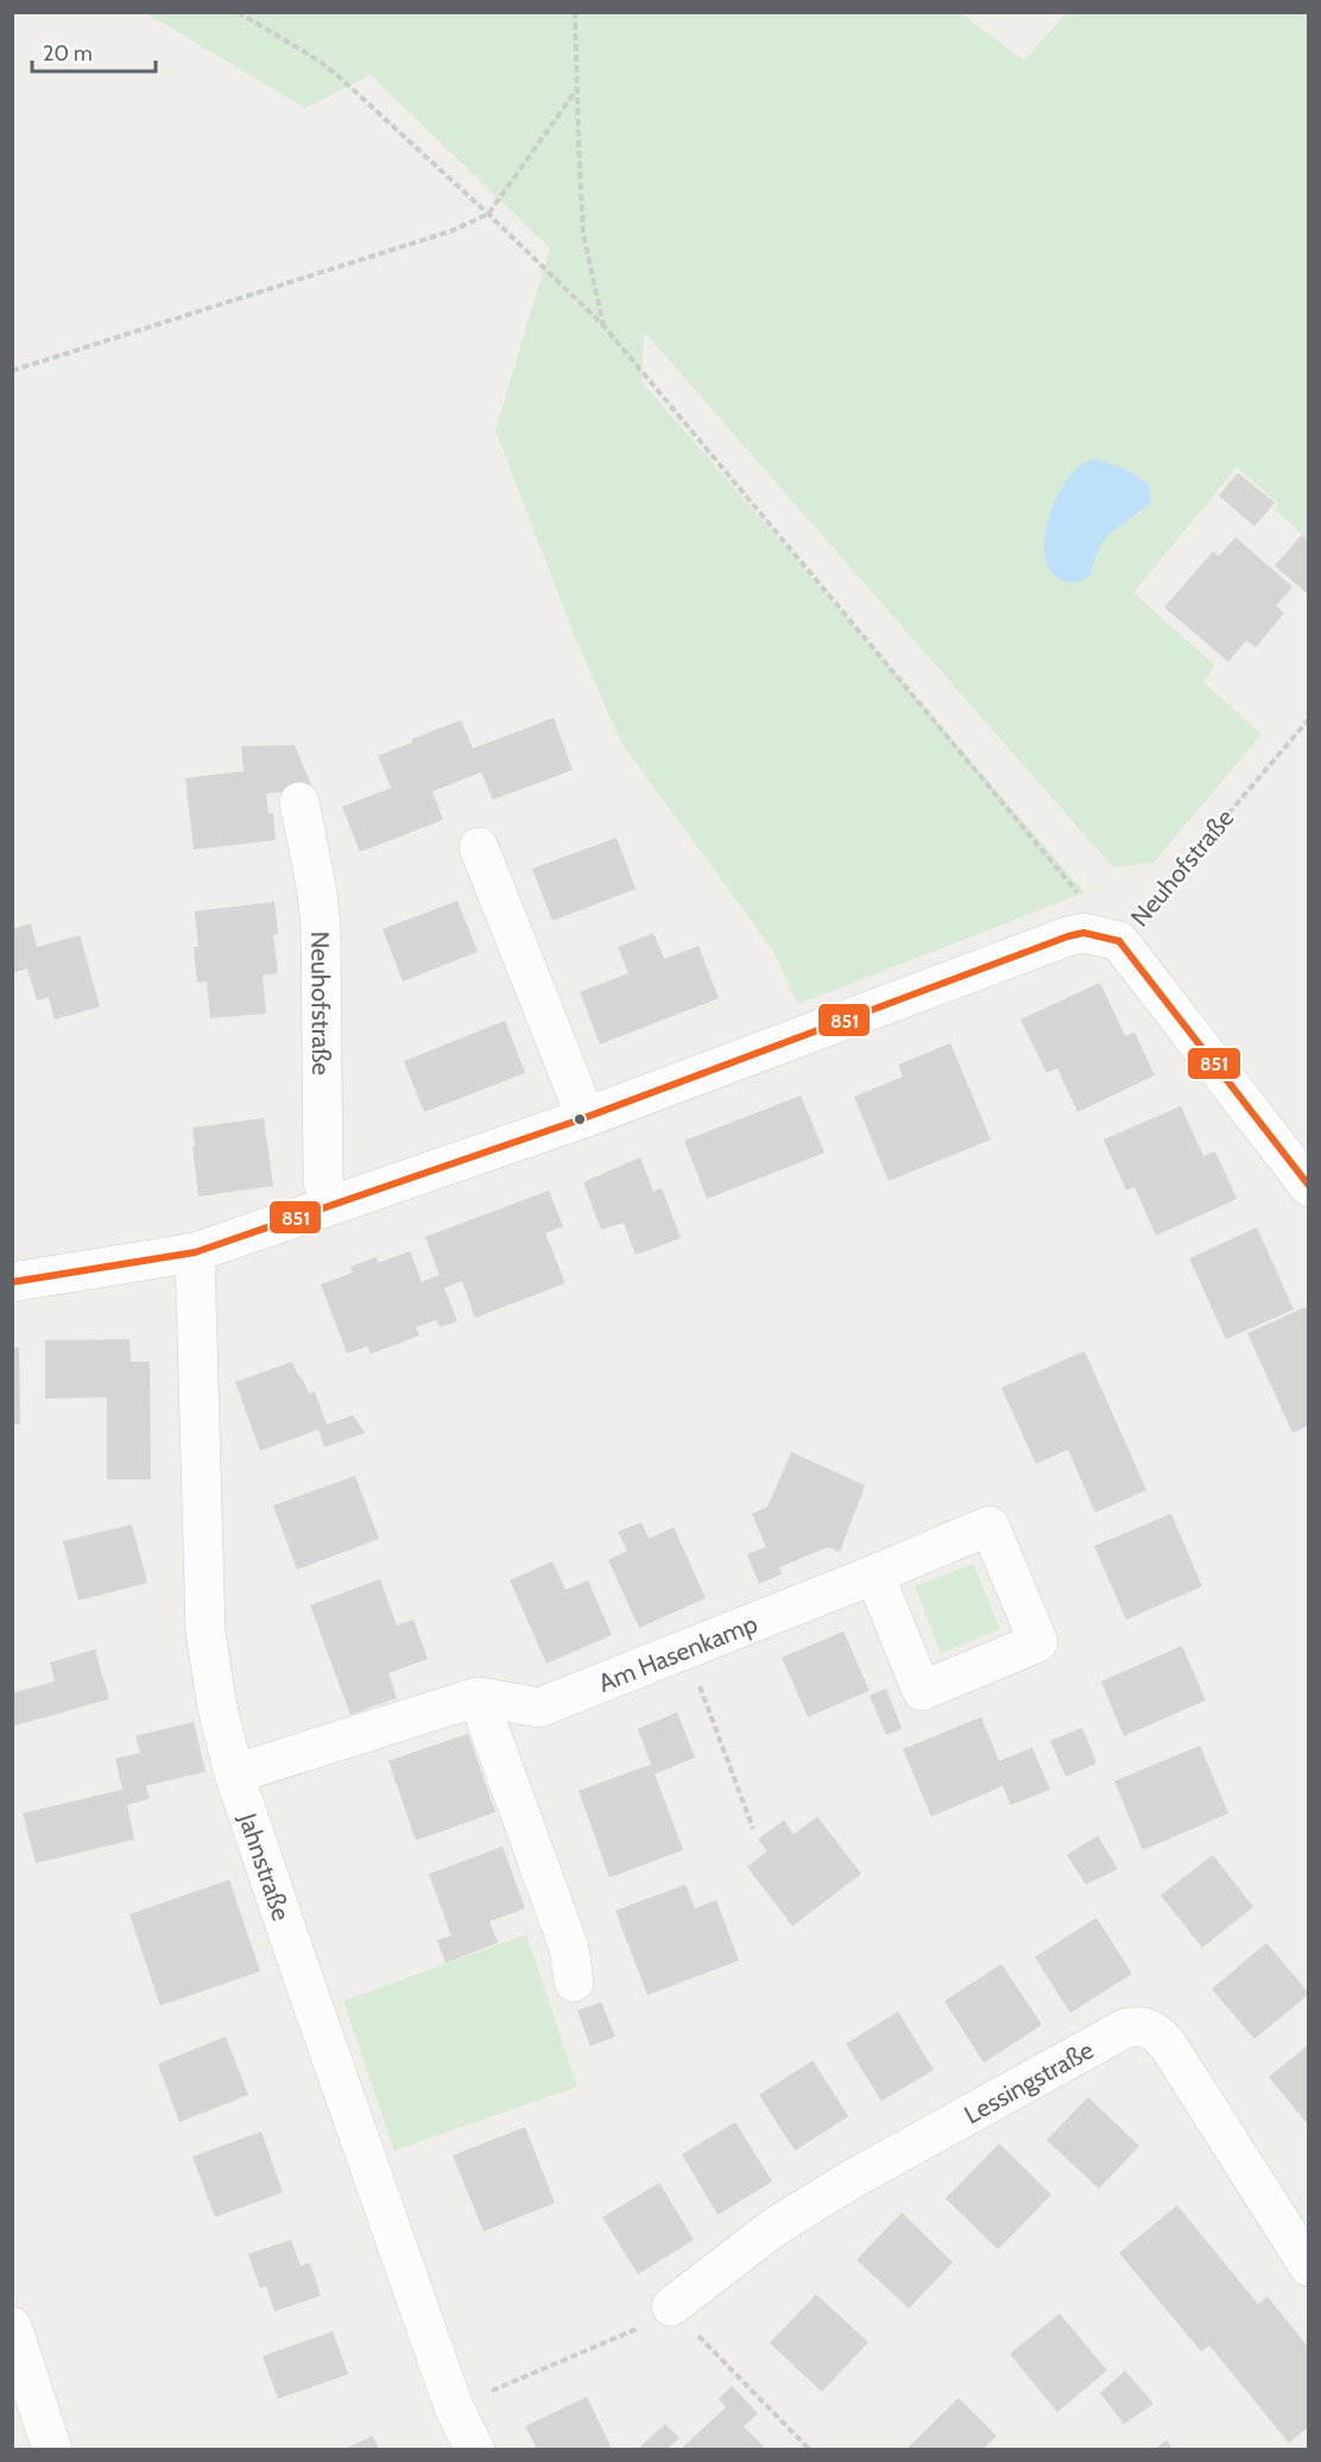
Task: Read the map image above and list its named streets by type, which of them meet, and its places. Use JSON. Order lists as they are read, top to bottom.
{
  "streets": {
    "street": [
      "Neuhofstraße",
      "Am Hasenkamp",
      "Jahnstraße",
      "Lessingstraße"
    ]
  },
  "crossings": [
    ["Neuhofstraße", "Jahnstraße"],
    ["Am Hasenkamp", "Jahnstraße"]
  ],
  "lines": ["transit line 851"],
  "scale_bar": "20 m"
}
